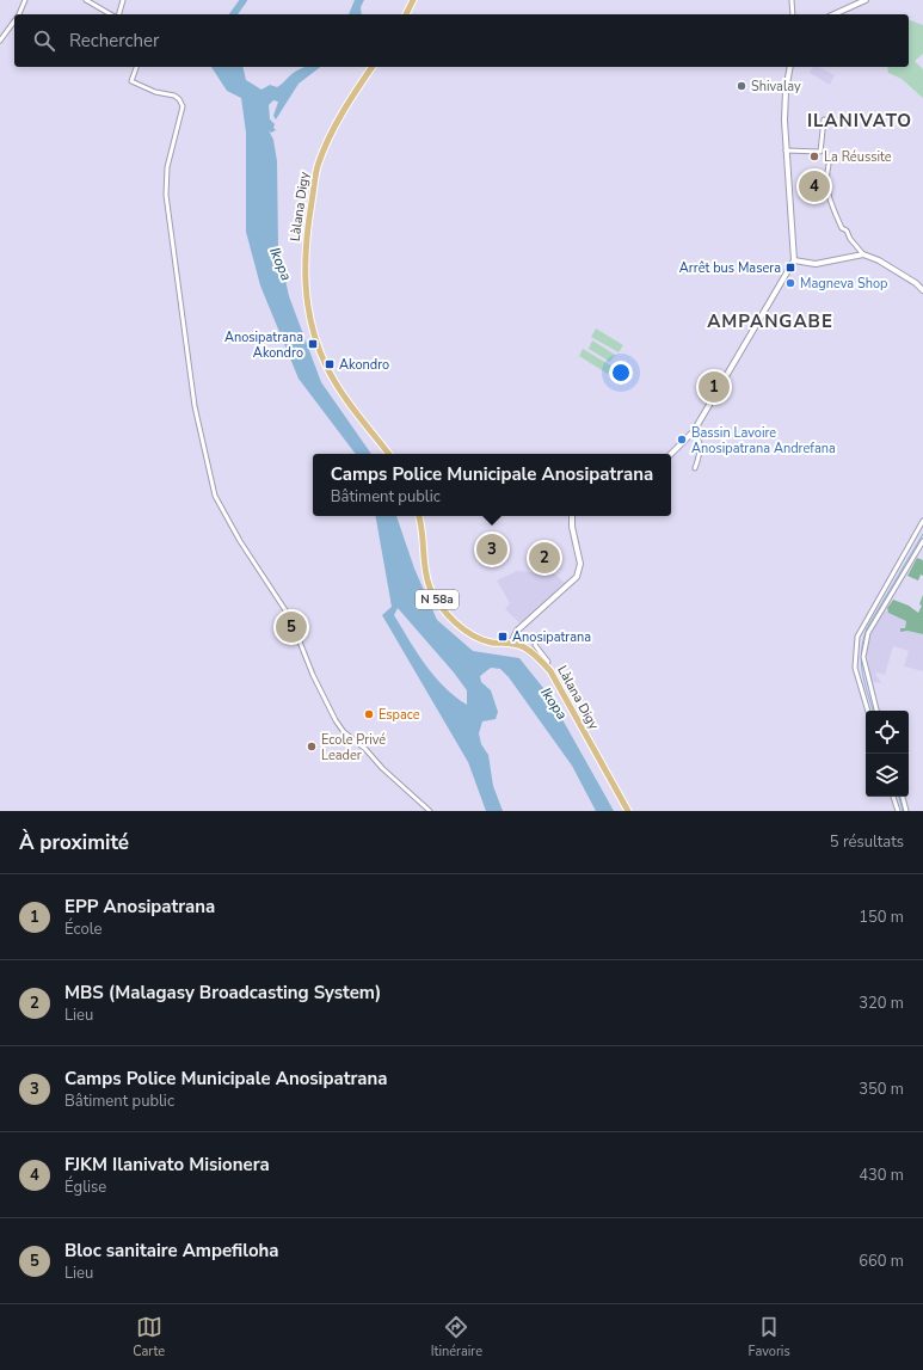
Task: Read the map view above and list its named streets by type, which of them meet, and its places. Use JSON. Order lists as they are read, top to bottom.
{
  "streets": {
    "main road": ["Làlana Digy", "N 58a"]
  },
  "districts": ["ILANIVATO", "AMPANGABE"],
  "water": ["Ikopa"],
  "places": {
    "other": [
      "Shivalay",
      "La Réussite",
      "Magneva Shop",
      "Bassin Lavoire Anosipatrana Andrefana",
      "Espace",
      "Ecole Privé Leader"
    ],
    "transit": [
      "Arrêt bus Masera",
      "Anosipatrana Akondro",
      "Akondro",
      "Anosipatrana"
    ]
  },
  "page": {
    "search": "Rechercher",
    "pins": [
      "4",
      "1",
      "3",
      "2",
      "5"
    ],
    "popup": ["Camps Police Municipale Anosipatrana", "Bâtiment public"],
    "heading": ["À proximité", "5 résultats"],
    "list": [
      {
        "mark": "1",
        "name": "EPP Anosipatrana",
        "note": "École",
        "value": "150 m"
      },
      {
        "mark": "2",
        "name": "MBS (Malagasy Broadcasting System)",
        "note": "Lieu",
        "value": "320 m"
      },
      {
        "mark": "3",
        "name": "Camps Police Municipale Anosipatrana",
        "note": "Bâtiment public",
        "value": "350 m"
      },
      {
        "mark": "4",
        "name": "FJKM Ilanivato Misionera",
        "note": "Église",
        "value": "430 m"
      },
      {
        "mark": "5",
        "name": "Bloc sanitaire Ampefiloha",
        "note": "Lieu",
        "value": "660 m"
      }
    ],
    "nav": ["Carte", "Itinéraire", "Favoris"]
  }
}
